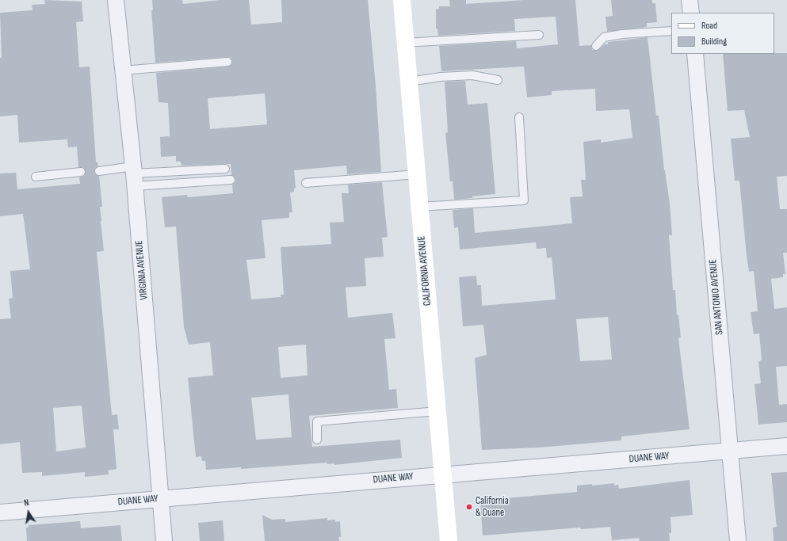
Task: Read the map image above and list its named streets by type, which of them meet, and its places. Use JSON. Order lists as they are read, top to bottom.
{
  "streets": {
    "main road": ["CALIFORNIA AVENUE"],
    "street": ["VIRGINIA AVENUE", "SAN ANTONIO AVENUE", "DUANE WAY"]
  },
  "crossings": [
    ["VIRGINIA AVENUE", "DUANE WAY"],
    ["CALIFORNIA AVENUE", "DUANE WAY"],
    ["SAN ANTONIO AVENUE", "DUANE WAY"]
  ],
  "places": ["California & Duane"],
  "legend": ["Road", "Building"],
  "north": "top"
}
